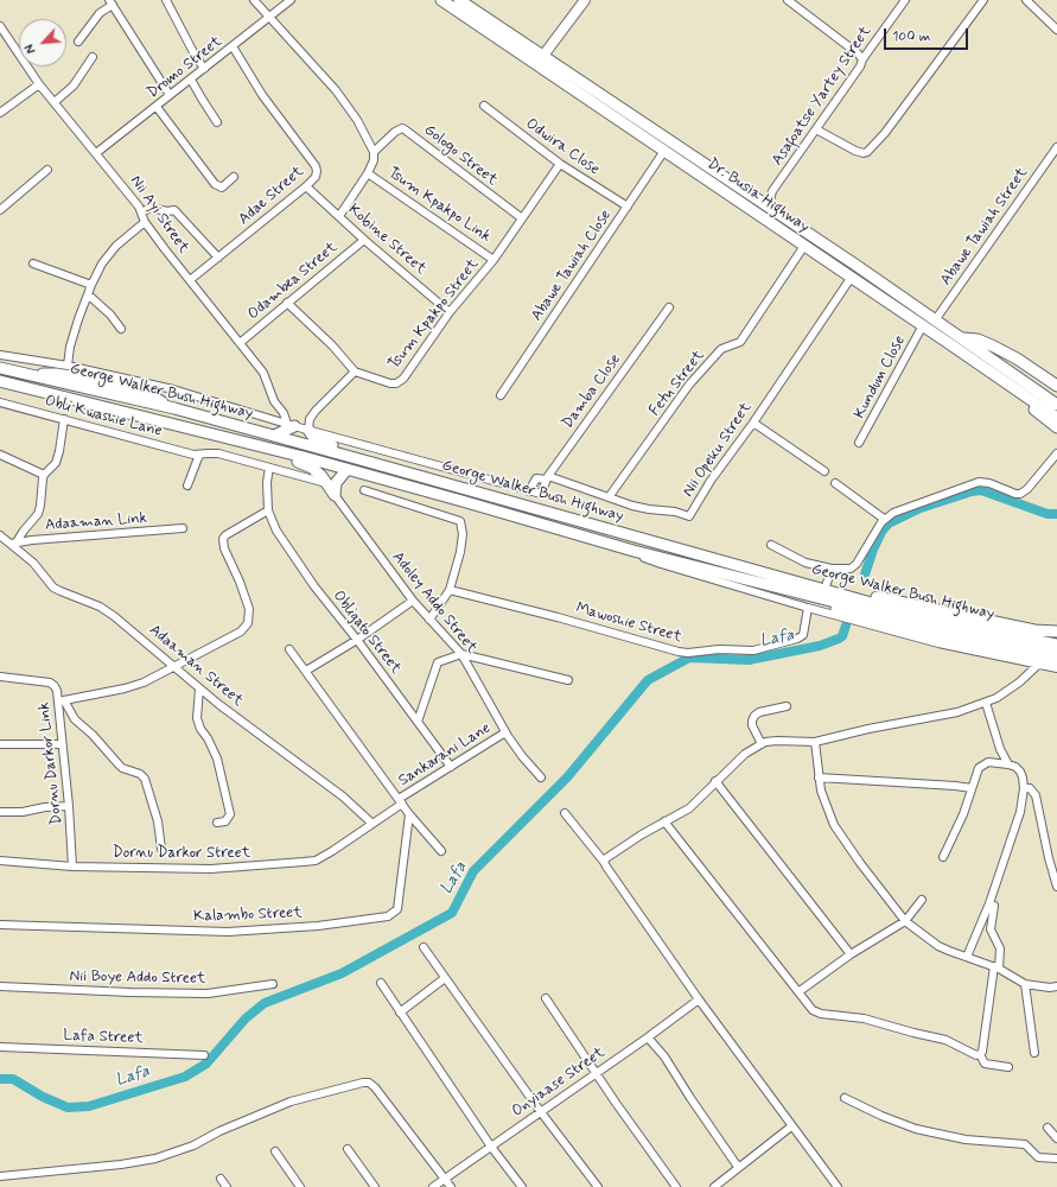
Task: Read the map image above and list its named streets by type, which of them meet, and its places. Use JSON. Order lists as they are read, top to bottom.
{
  "streets": {
    "highway": ["Dr. Busia Highway", "George Walker Bush Highway"],
    "street": [
      "Dromo Street",
      "Asafoatse Yartey Street",
      "Odwira Close",
      "Gologo Street",
      "Adae Street",
      "Tsum Kpakpo Link",
      "Nii Ayi Street",
      "Abawe Tawiah Street",
      "Kobine Street",
      "Abawe Tawiah Close",
      "Odambea Street",
      "Tsum Kpakpo Street",
      "Kundum Close",
      "Fetu Street",
      "Damba Close",
      "Obli Kwashie Lane",
      "Nii Opeku Street",
      "Adaaman Link",
      "Adoley Addo Street",
      "Mawoshie Street",
      "Obligato Street",
      "Adaaman Street",
      "Sankarani Lane",
      "Dornu Darkor Link",
      "Dornu Darkor Street",
      "Kalambo Street",
      "Nii Boye Addo Street",
      "Lafa Street",
      "Onyiaase Street"
    ]
  },
  "crossings": [
    ["Dromo Street", "Adae Street"],
    ["Dromo Street", "Nii Ayi Street"],
    ["Asafoatse Yartey Street", "Dr. Busia Highway"],
    ["Odwira Close", "Abawe Tawiah Close"],
    ["Odwira Close", "Tsum Kpakpo Street"],
    ["Gologo Street", "Tsum Kpakpo Street"],
    ["Adae Street", "Nii Ayi Street"],
    ["Adae Street", "Kobine Street"],
    ["Dr. Busia Highway", "Abawe Tawiah Street"],
    ["Dr. Busia Highway", "Abawe Tawiah Close"],
    ["Dr. Busia Highway", "Kundum Close"],
    ["Dr. Busia Highway", "Fetu Street"],
    ["Dr. Busia Highway", "Nii Opeku Street"],
    ["Tsum Kpakpo Link", "Tsum Kpakpo Street"],
    ["Nii Ayi Street", "Odambea Street"],
    ["Kobine Street", "Odambea Street"],
    ["Kobine Street", "Tsum Kpakpo Street"],
    ["Fetu Street", "Nii Opeku Street"],
    ["George Walker Bush Highway", "Mawoshie Street"],
    ["Damba Close", "Nii Opeku Street"],
    ["Adaaman Link", "Adaaman Street"],
    ["Adoley Addo Street", "Sankarani Lane"],
    ["Obligato Street", "Sankarani Lane"],
    ["Adaaman Street", "Dornu Darkor Street"],
    ["Sankarani Lane", "Dornu Darkor Street"],
    ["Dornu Darkor Link", "Dornu Darkor Street"]
  ],
  "water": ["Lafa"],
  "scale_bar": "100 m",
  "north": "bottom left"
}
